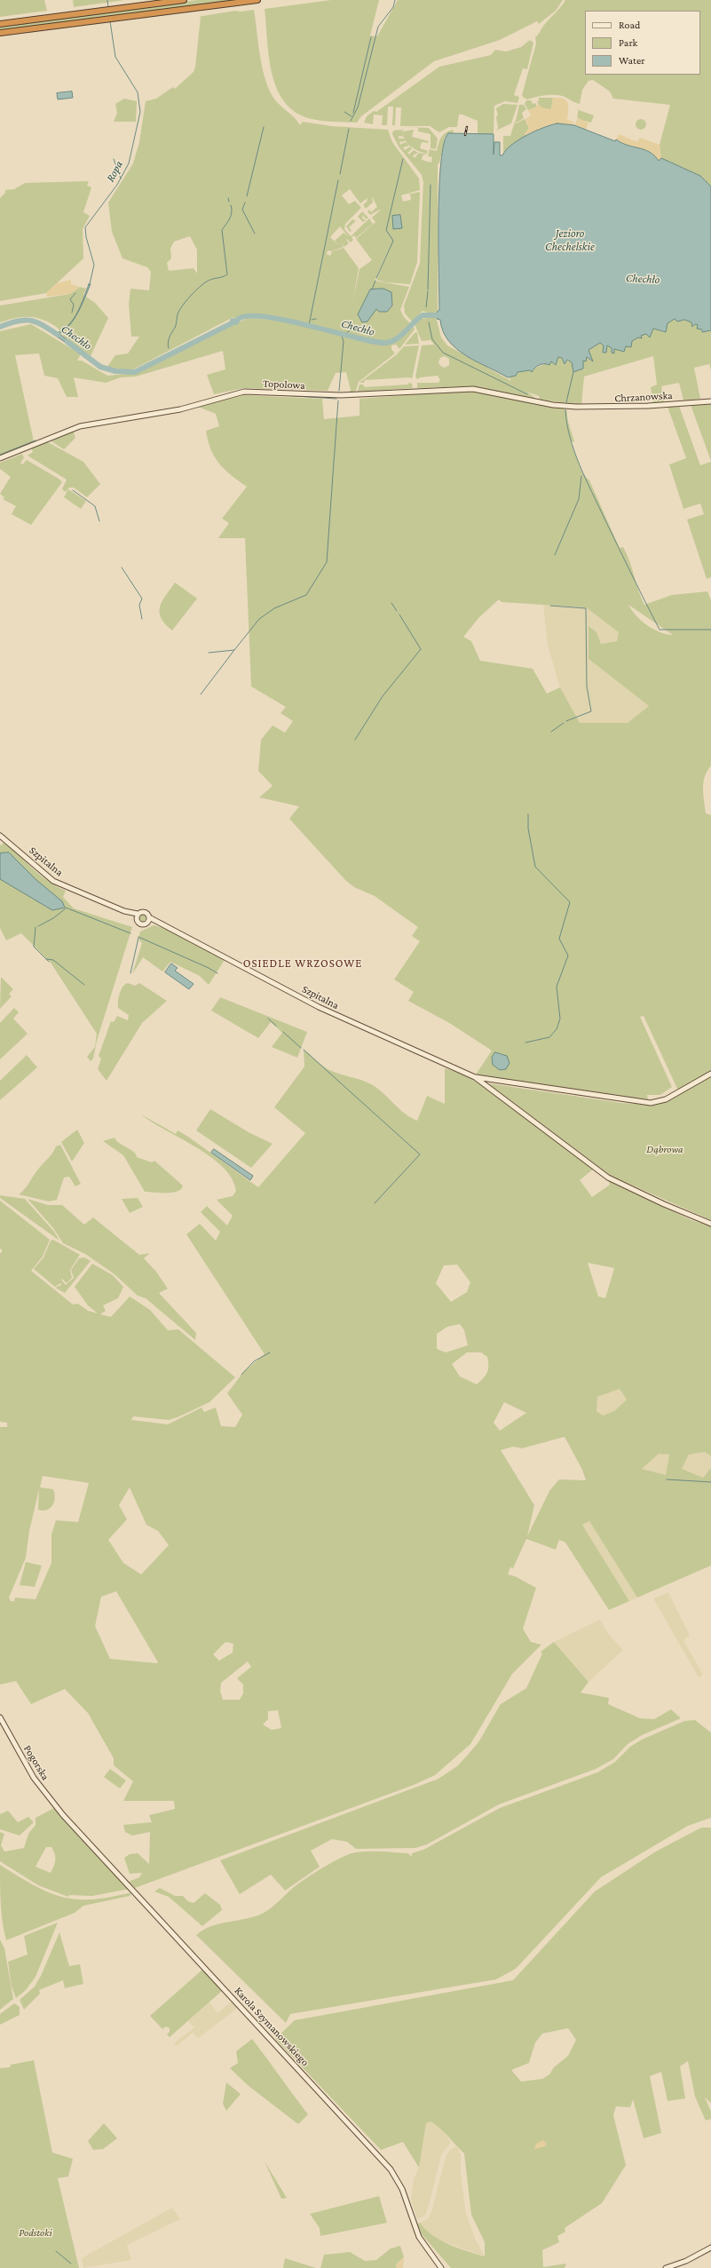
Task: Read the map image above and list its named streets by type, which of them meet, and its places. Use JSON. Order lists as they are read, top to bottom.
{
  "streets": {
    "street": [
      "Topolowa",
      "Chrzanowska",
      "Szpitalna",
      "Pogorska",
      "Karola Szymanowskiego"
    ]
  },
  "crossings": [
    ["Topolowa", "Chrzanowska"],
    ["Pogorska", "Karola Szymanowskiego"]
  ],
  "districts": ["OSIEDLE WRZOSOWE"],
  "water": ["Ropa", "Jezioro Chechelskie", "Chechło"],
  "parks": ["Dąbrowa", "Podstoki"],
  "legend": ["Road", "Park", "Water"]
}
